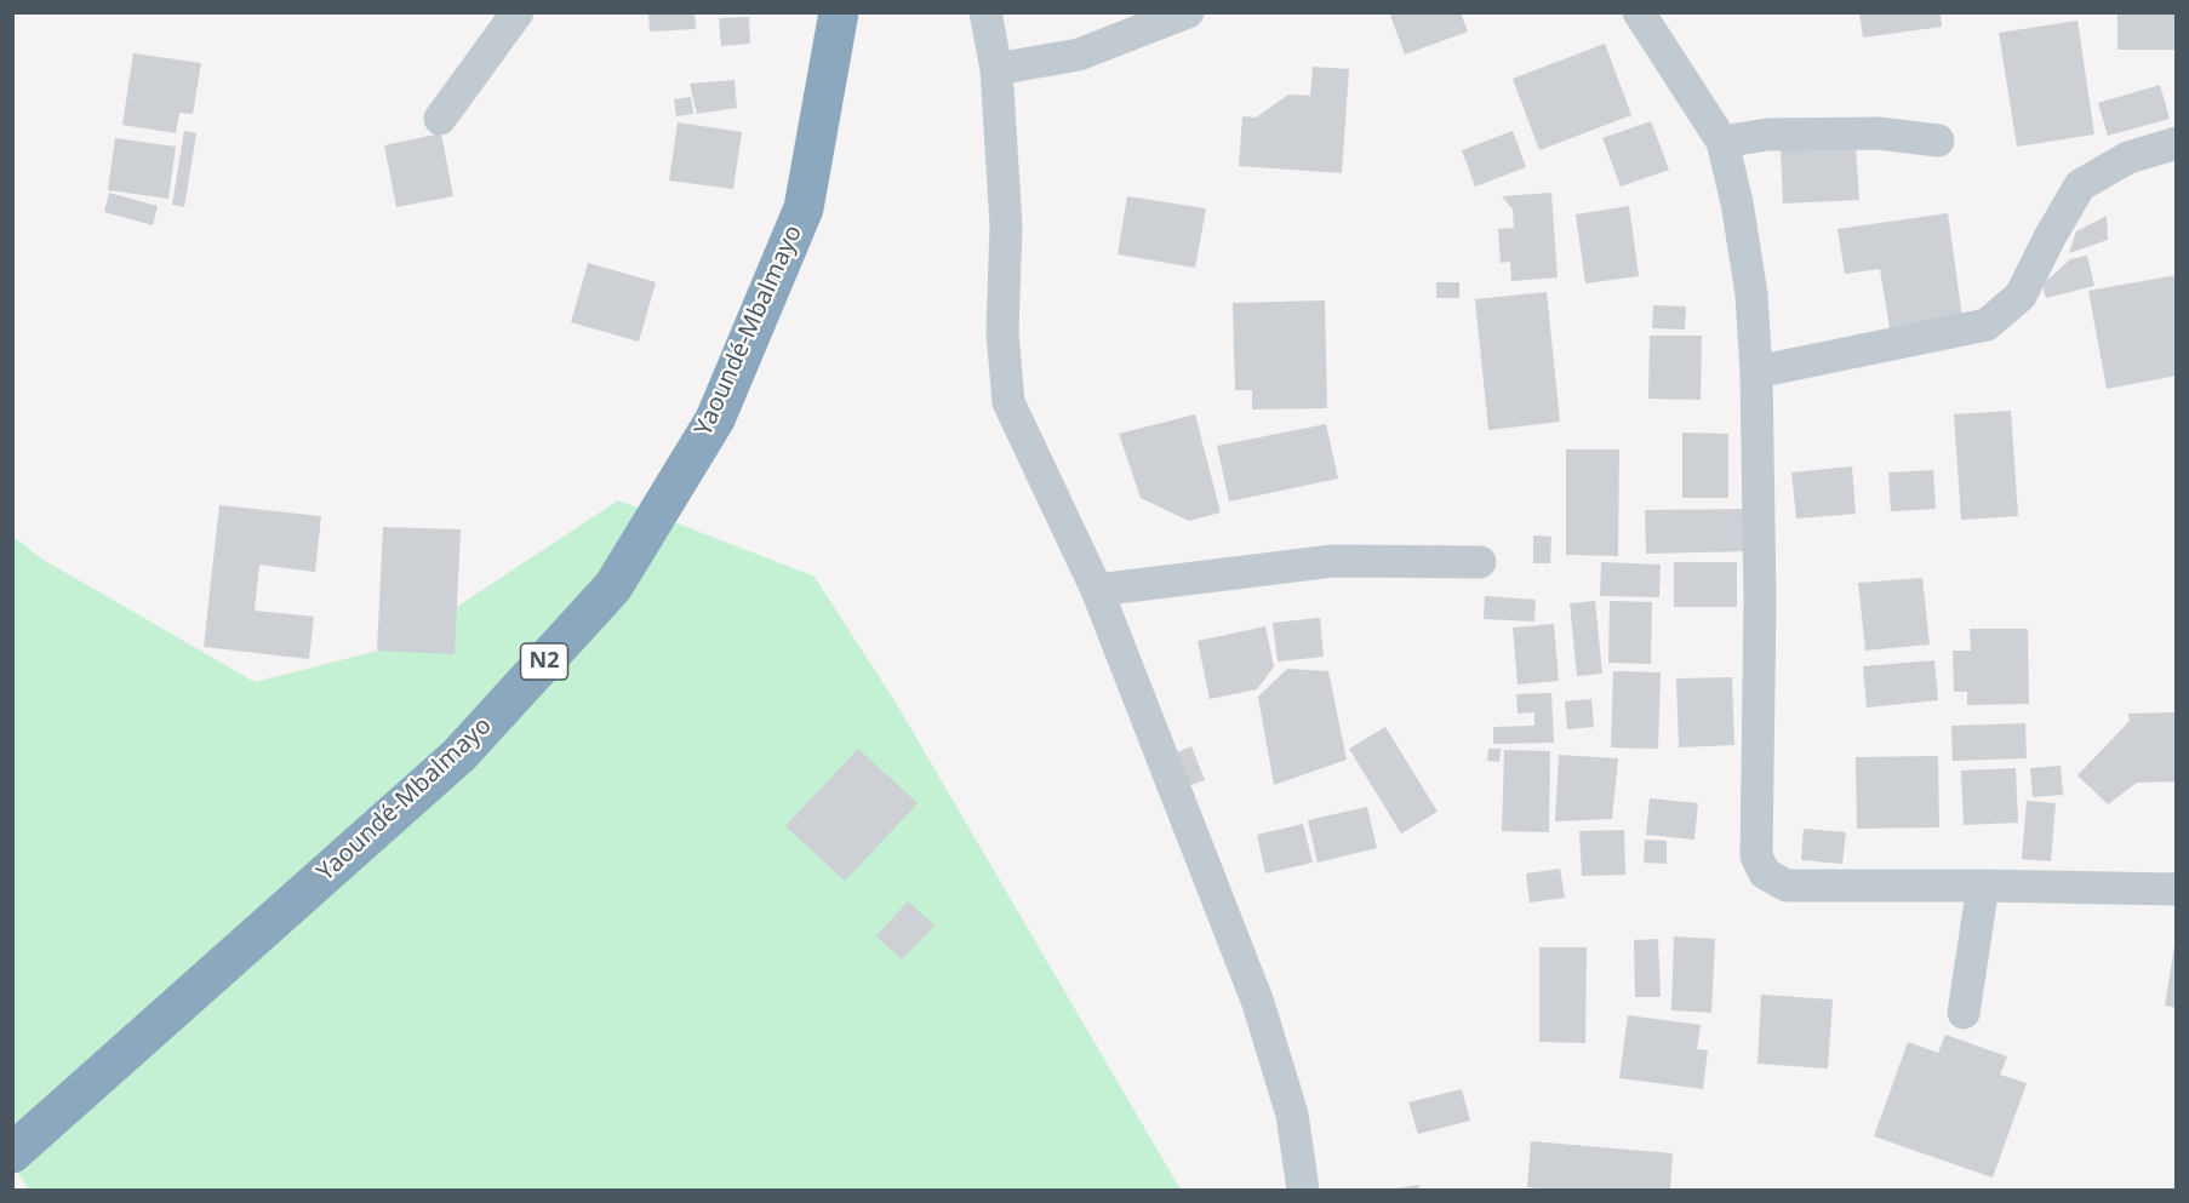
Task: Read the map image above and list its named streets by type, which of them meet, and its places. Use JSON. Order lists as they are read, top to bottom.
{
  "streets": {
    "highway": ["Yaoundé-Mbalmayo", "N2"]
  }
}
